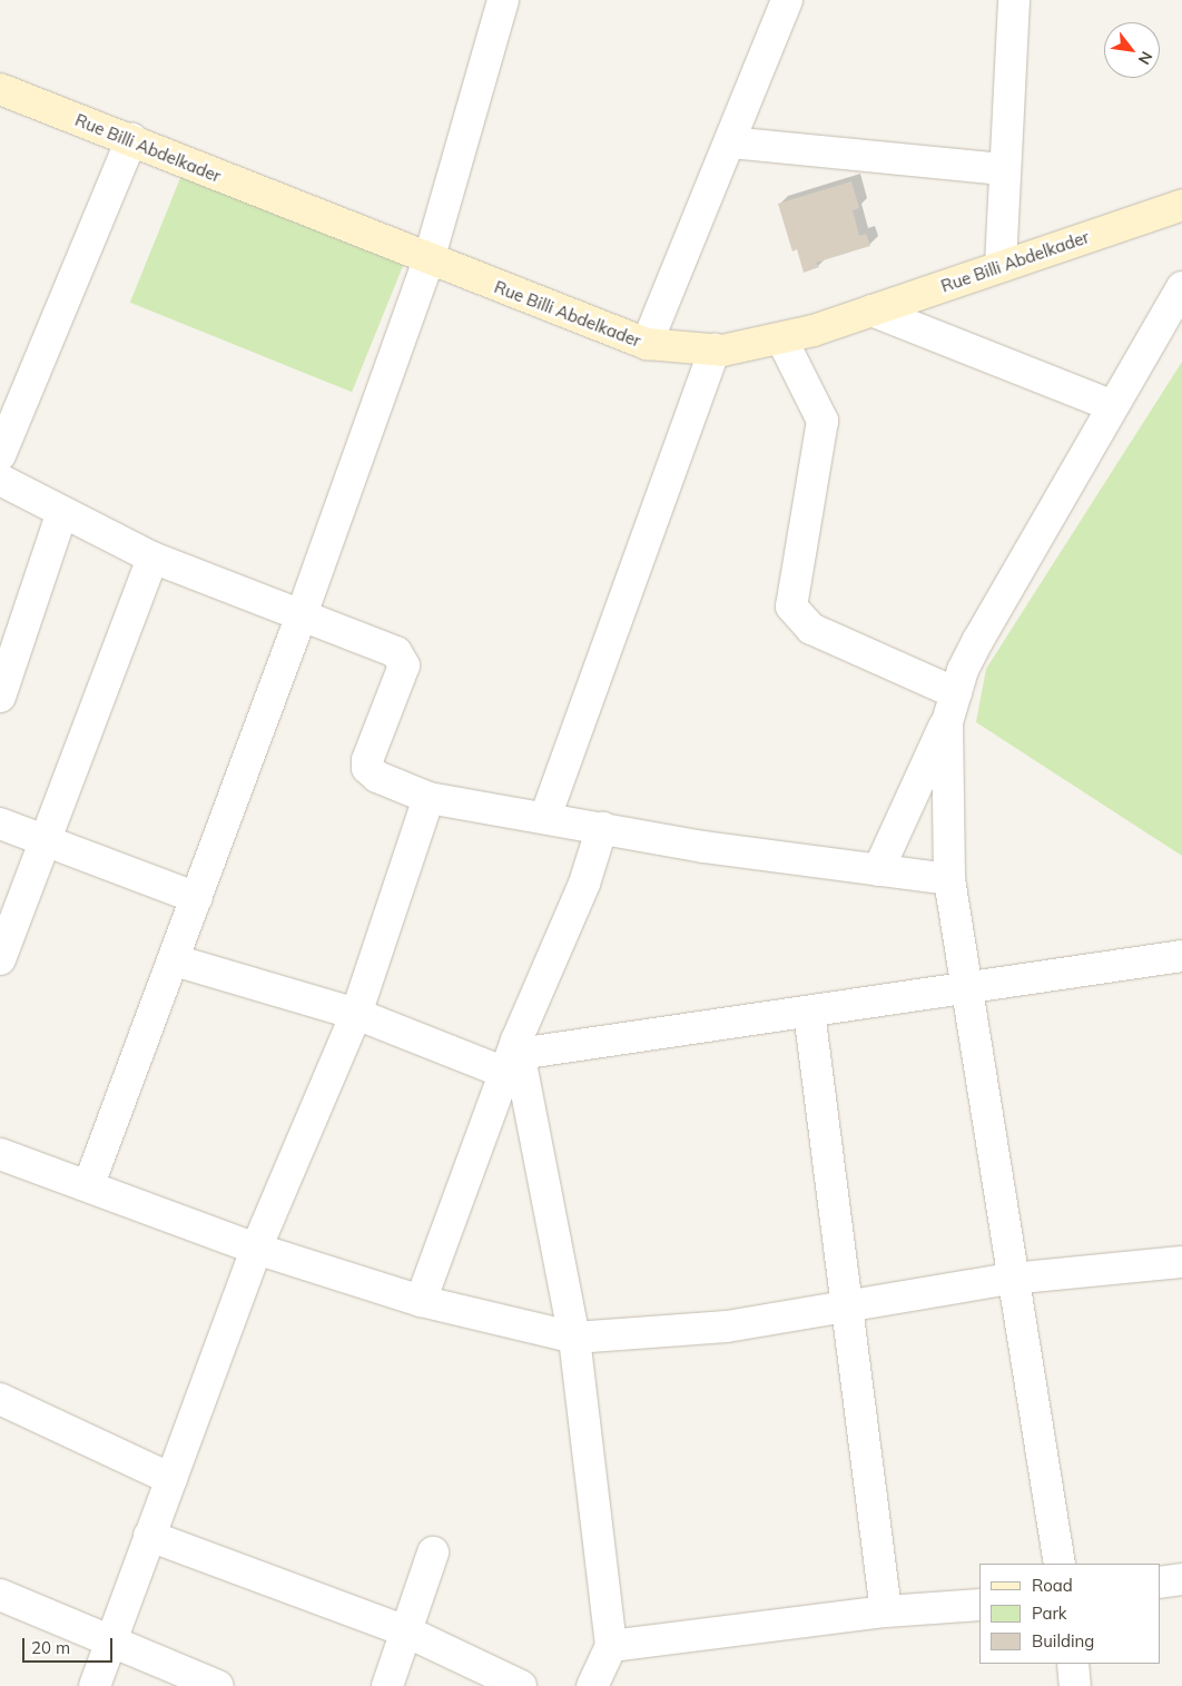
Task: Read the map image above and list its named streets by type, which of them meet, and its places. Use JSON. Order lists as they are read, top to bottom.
{
  "streets": {
    "street": ["Rue Billi Abdelkader"]
  },
  "legend": ["Road", "Park", "Building"],
  "scale_bar": "20 m",
  "north": "bottom right"
}
